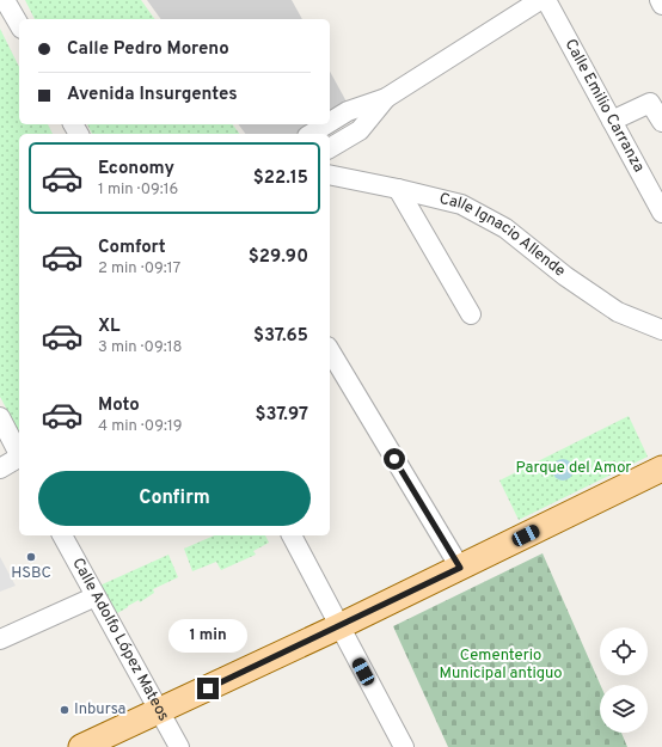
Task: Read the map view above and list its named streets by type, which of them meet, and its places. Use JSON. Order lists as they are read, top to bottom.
{
  "streets": {
    "street": ["Calle Emilio Carranza", "Calle Ignacio Allende", "Calle Adolfo López Mateos"]
  },
  "parks": ["Parque del Amor", "Cementerio Municipal antiguo"],
  "places": ["HSBC", "Inbursa"],
  "page": {
    "banner": ["Calle Pedro Moreno", "Avenida Insurgentes"],
    "list": [
      {
        "name": "Economy",
        "note": "1 min · 09:16",
        "value": "$22.15"
      },
      {
        "name": "Comfort",
        "note": "2 min · 09:17",
        "value": "$29.90"
      },
      {
        "name": "XL",
        "note": "3 min · 09:18",
        "value": "$37.65"
      },
      {
        "name": "Moto",
        "note": "4 min · 09:19",
        "value": "$37.97"
      }
    ],
    "buttons": "Confirm",
    "bubble": "1 min"
  }
}
